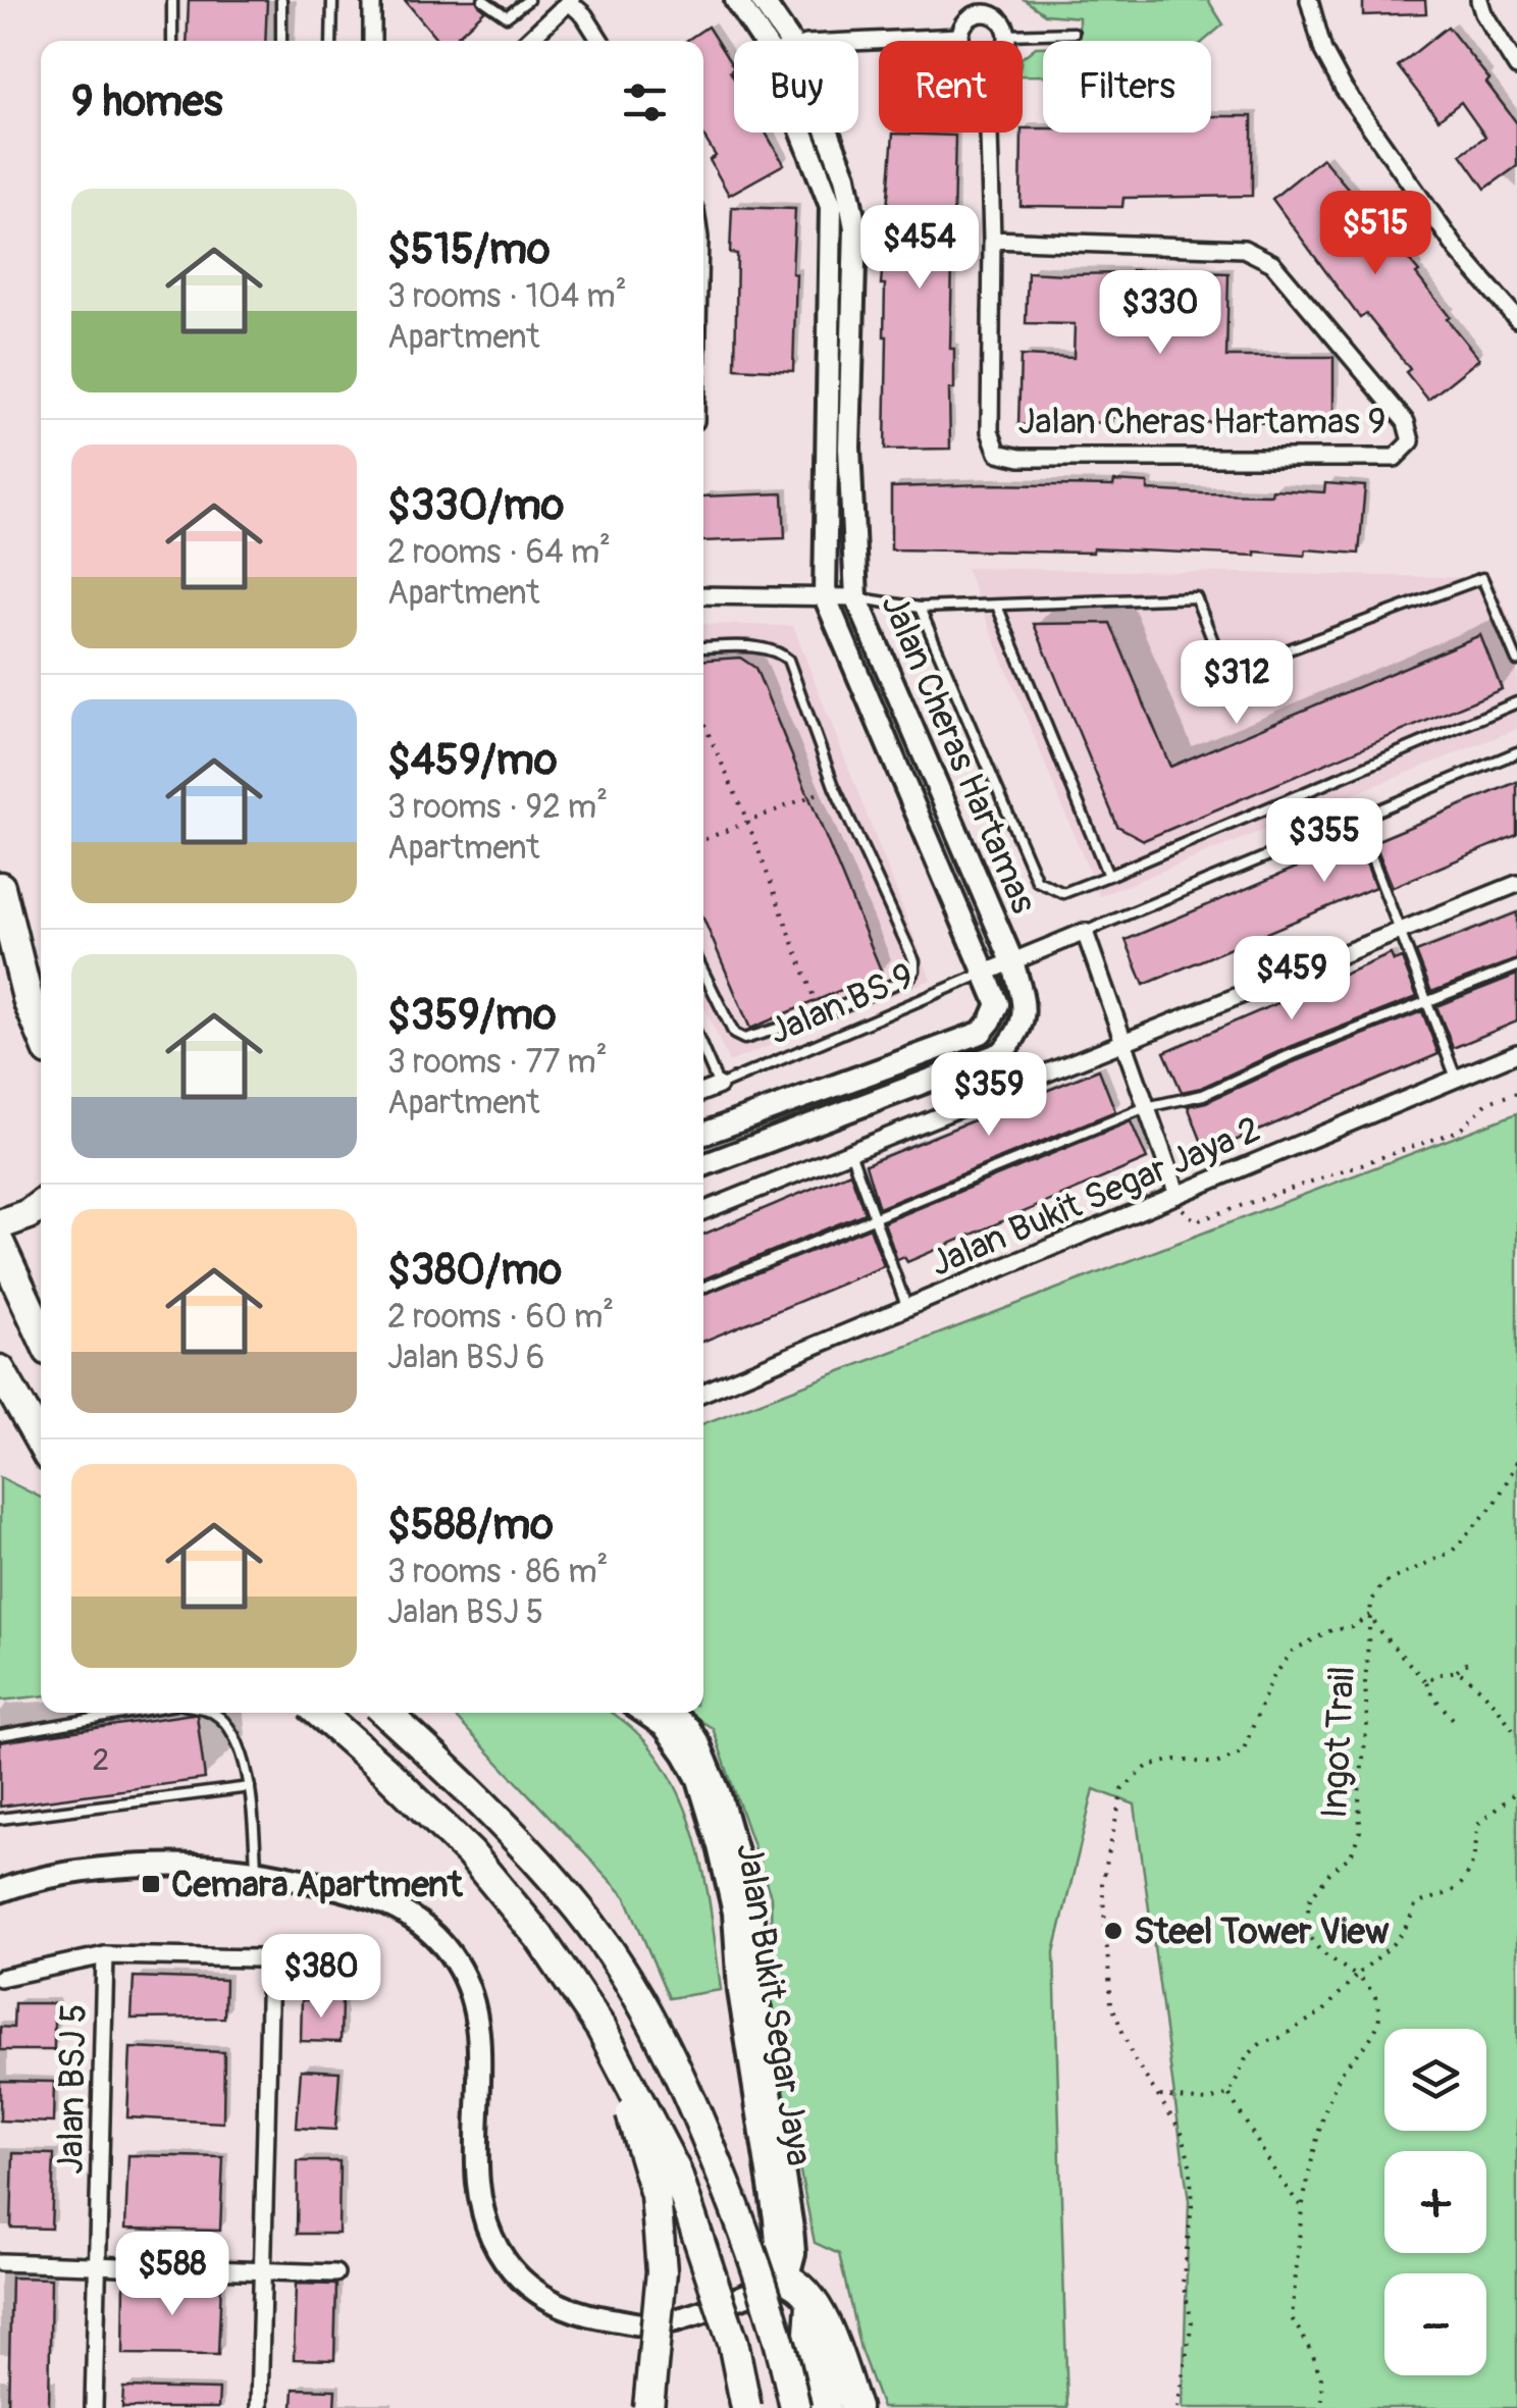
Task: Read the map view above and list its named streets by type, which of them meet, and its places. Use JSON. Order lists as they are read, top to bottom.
{
  "streets": {
    "street": [
      "Jalan Cheras Hartamas 9",
      "Jalan Cheras Hartamas",
      "Jalan Bukit Segar Jaya 2",
      "Jalan Bukit Segar Jaya",
      "Jalan BSJ 5"
    ],
    "lane": ["Jalan BS 9"],
    "path": ["Ingot Trail"]
  },
  "crossings": [
    ["Jalan Cheras Hartamas", "Jalan BS 9"]
  ],
  "places": {
    "transit": ["Cemara Apartment"],
    "other": ["Steel Tower View"]
  },
  "house_numbers": ["2"],
  "page": {
    "chip": ["Buy", "Rent", "Filters"],
    "heading": "9 homes",
    "list": [
      {
        "name": "$515/mo",
        "note": "3 rooms · 104 m² · Apartment"
      },
      {
        "name": "$330/mo",
        "note": "2 rooms · 64 m² · Apartment"
      },
      {
        "name": "$459/mo",
        "note": "3 rooms · 92 m² · Apartment"
      },
      {
        "name": "$359/mo",
        "note": "3 rooms · 77 m² · Apartment"
      },
      {
        "name": "$380/mo",
        "note": "2 rooms · 60 m² · Jalan BSJ 6"
      },
      {
        "name": "$588/mo",
        "note": "3 rooms · 86 m² · Jalan BSJ 5"
      }
    ],
    "price": [
      "$515",
      "$454",
      "$330",
      "$312",
      "$355",
      "$459",
      "$359",
      "$380",
      "$588"
    ],
    "map_buttons": ["+", "−"]
  }
}
